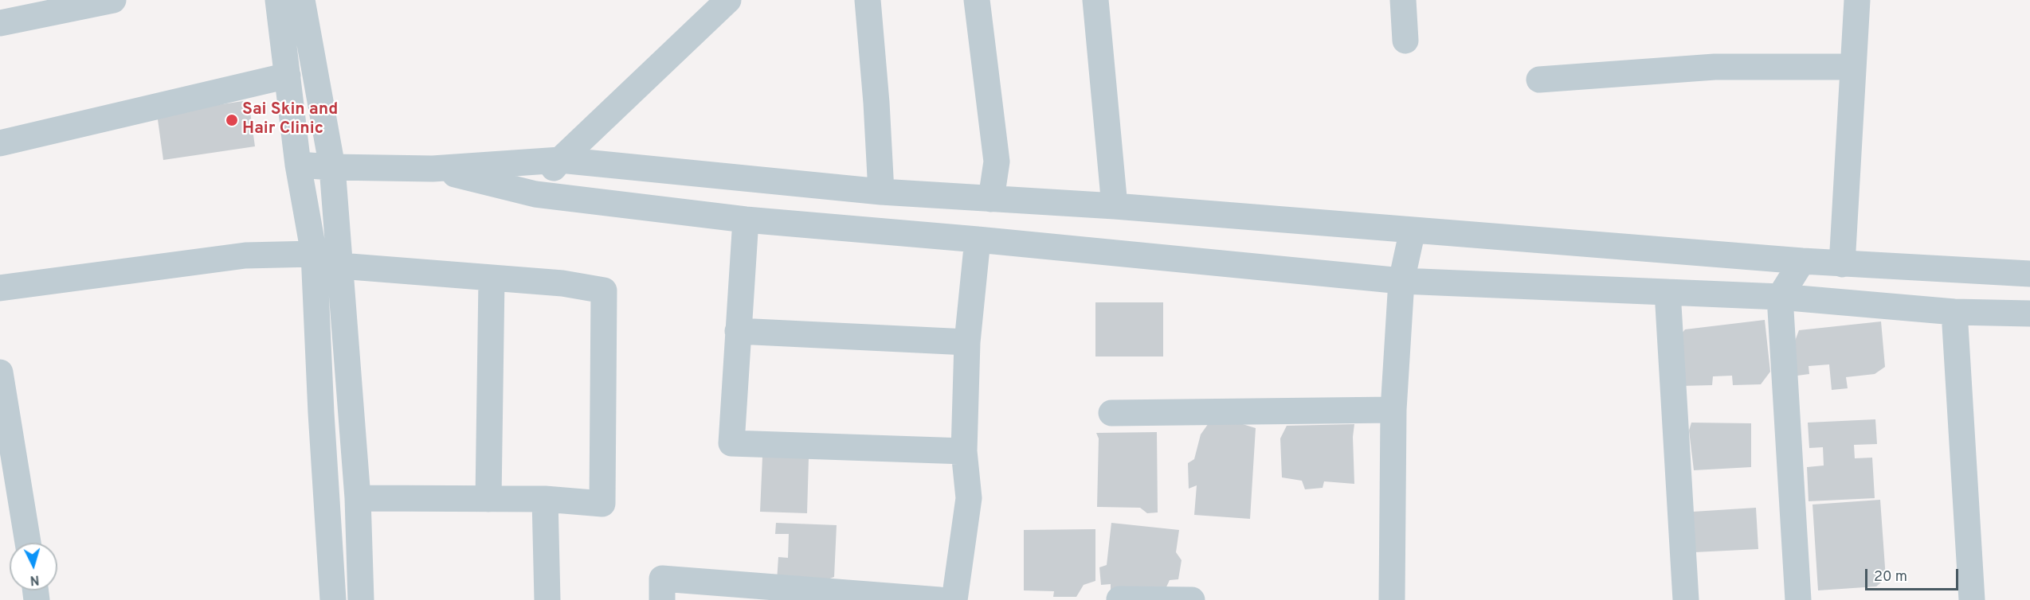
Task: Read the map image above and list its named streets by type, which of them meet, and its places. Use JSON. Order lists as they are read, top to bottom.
{
  "places": ["Sai Skin and Hair Clinic"],
  "scale_bar": "20 m",
  "north": "bottom"
}
